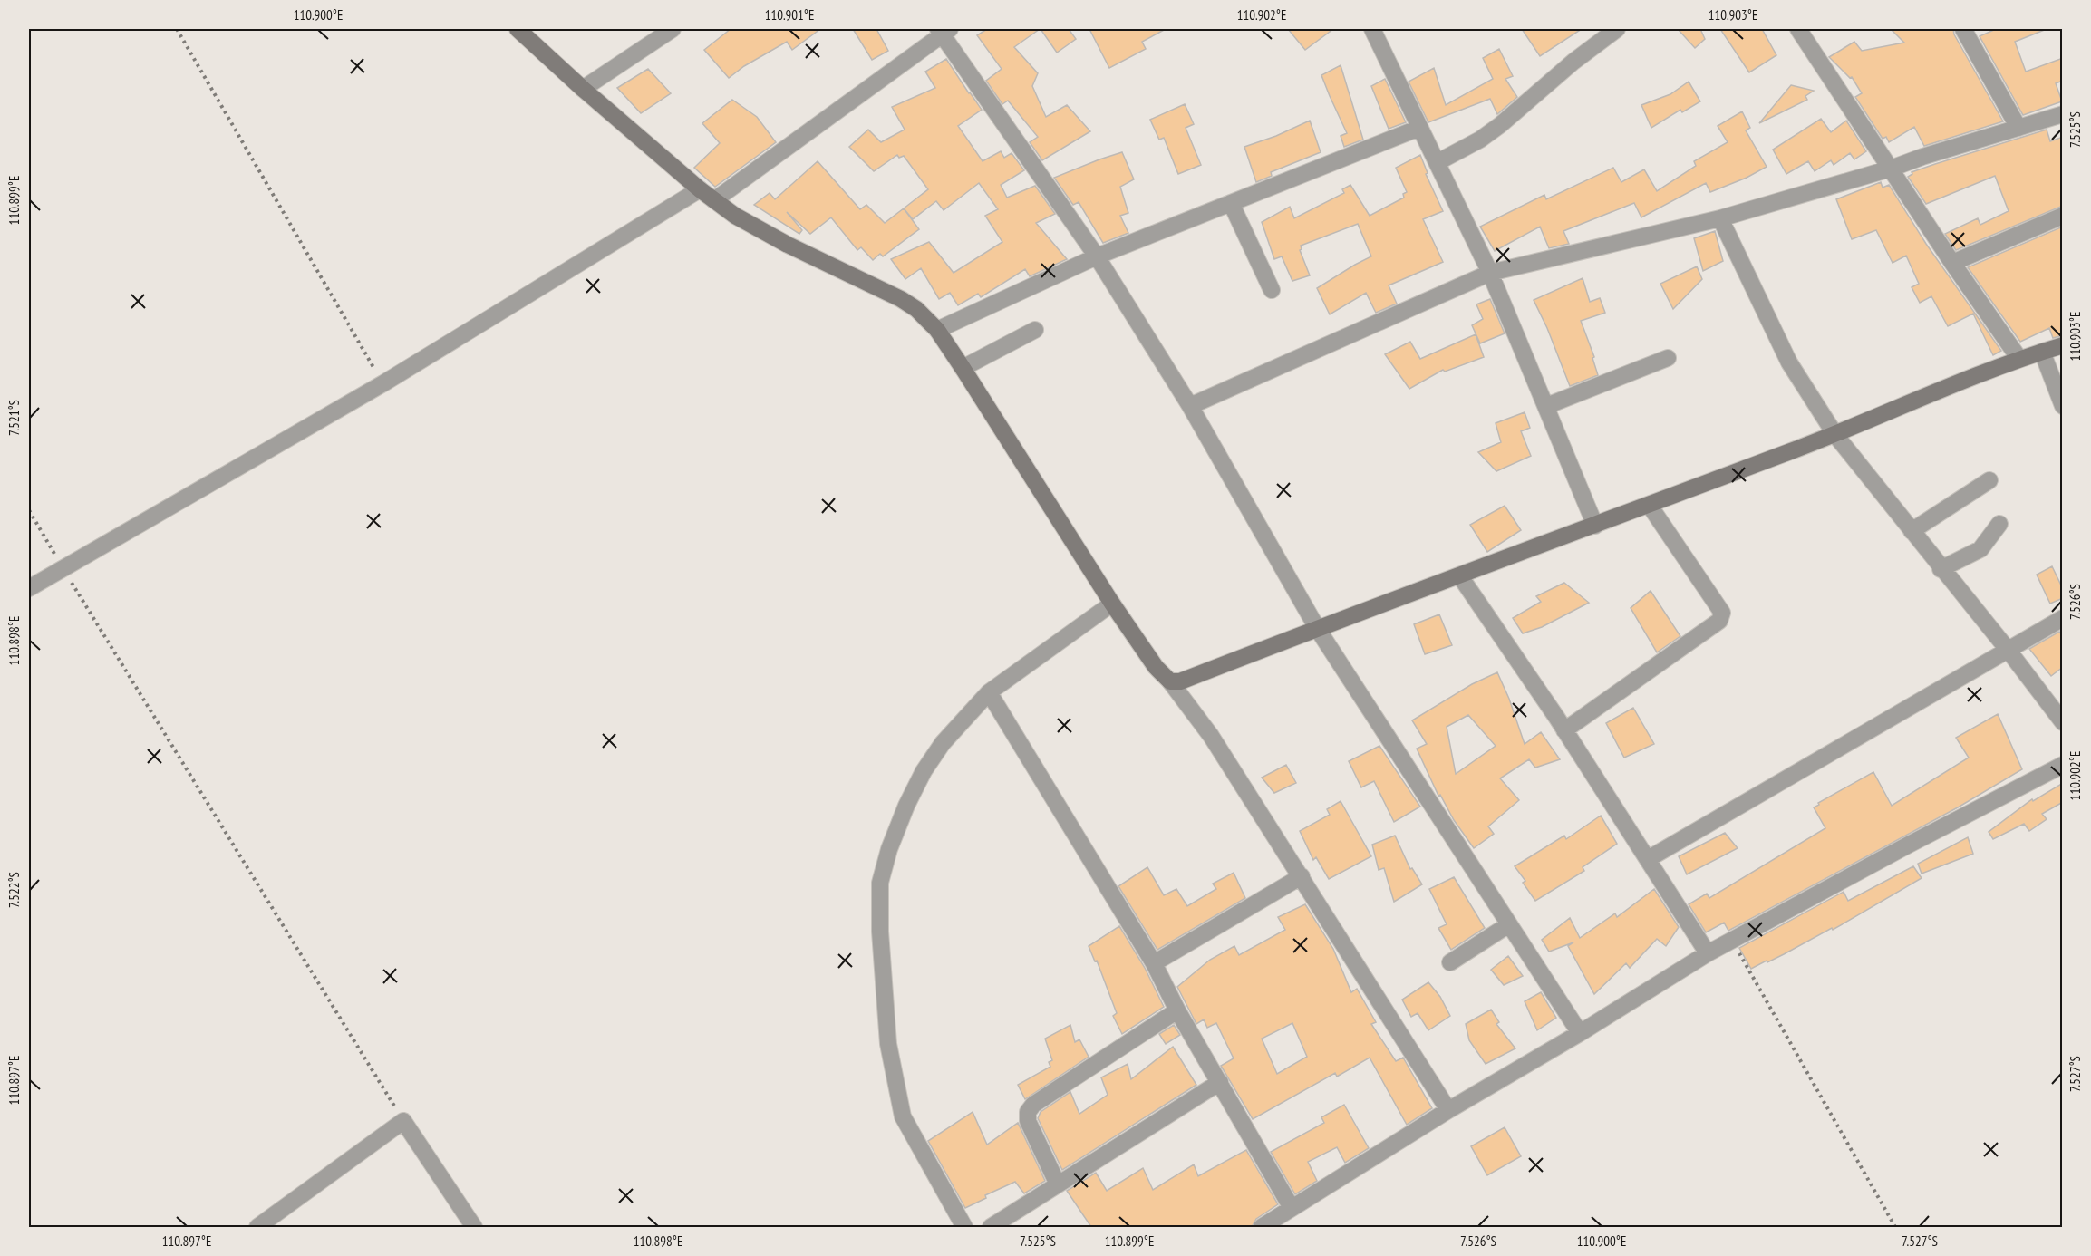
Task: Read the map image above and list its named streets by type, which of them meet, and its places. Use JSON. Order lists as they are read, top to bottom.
{
  "coordinates": [
    "110.900°E",
    "110.901°E",
    "110.902°E",
    "110.903°E",
    "7.525°S",
    "110.899°E",
    "7.521°S",
    "7.526°S",
    "110.898°E",
    "7.522°S",
    "7.527°S",
    "110.897°E"
  ]
}
